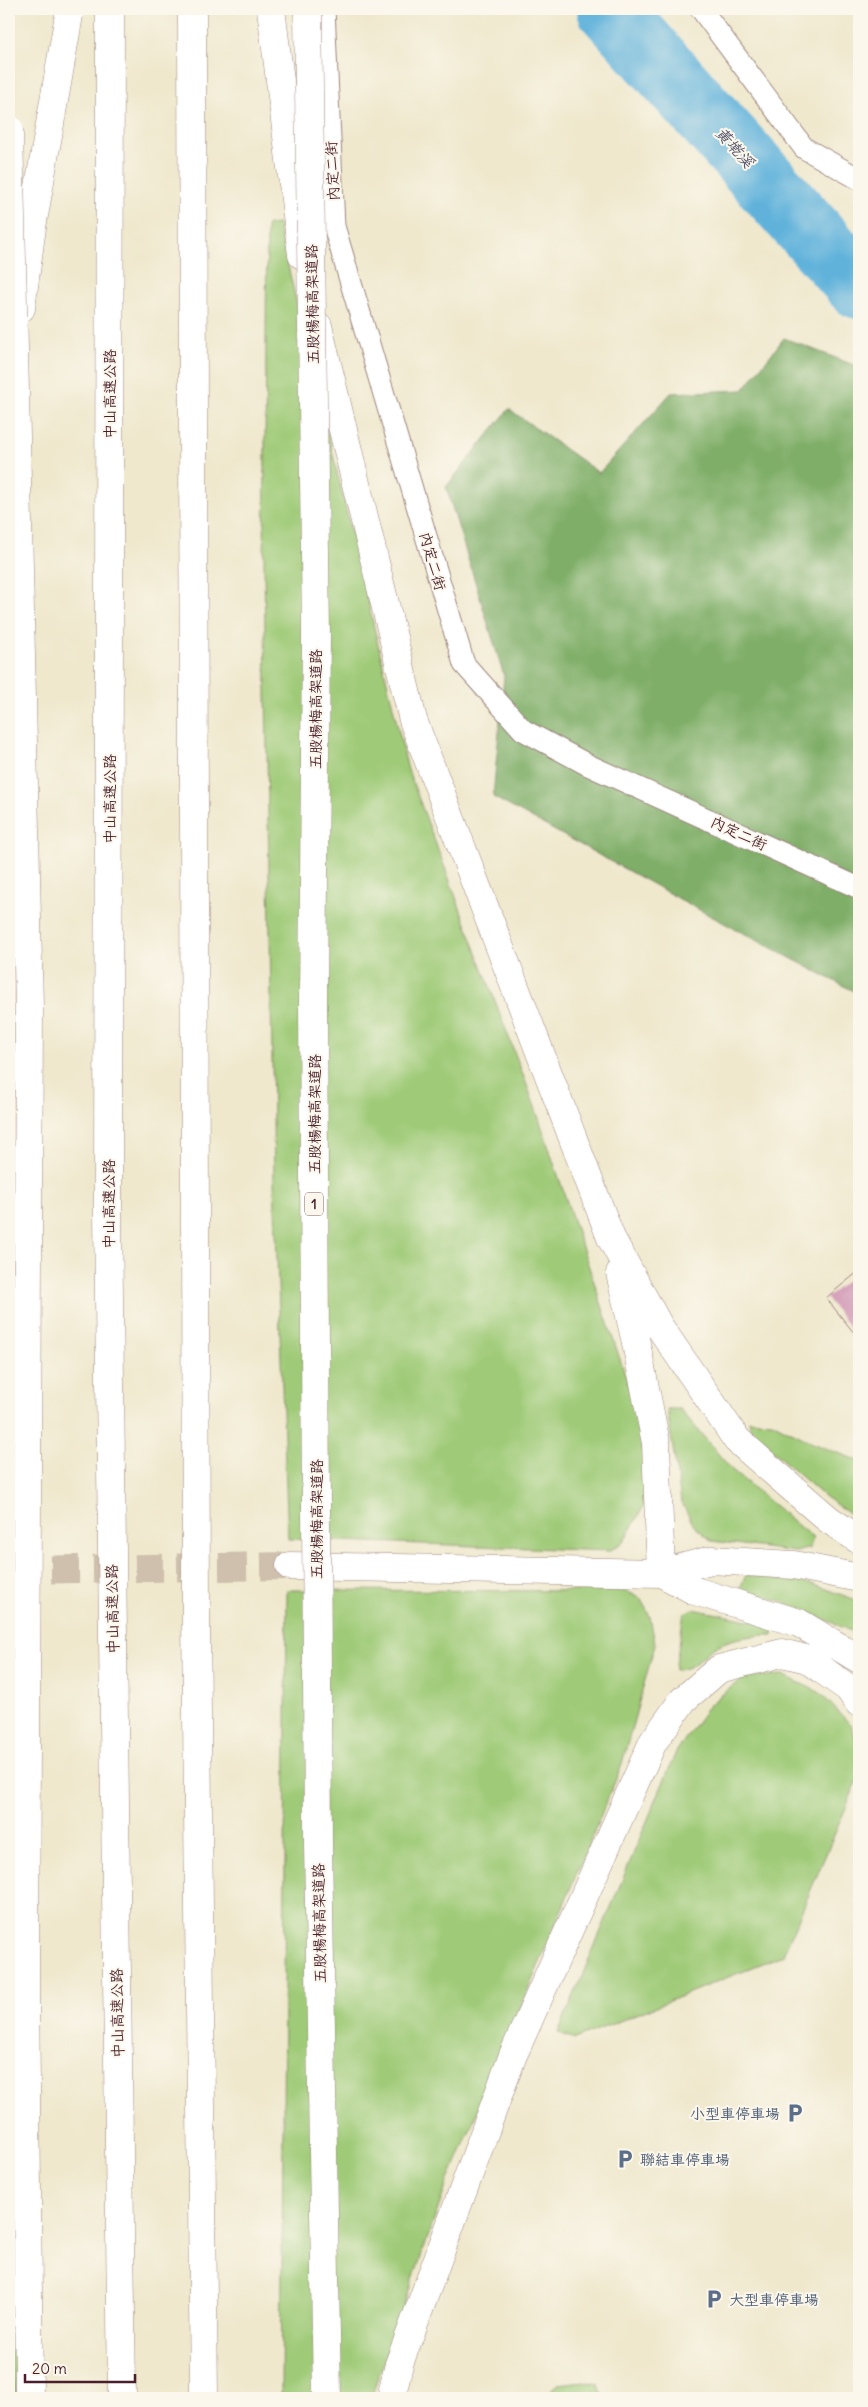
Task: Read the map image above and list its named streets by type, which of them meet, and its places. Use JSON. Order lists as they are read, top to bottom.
{
  "streets": {
    "highway": ["五股楊梅高架道路", "中山高速公路", "1"],
    "lane": ["內定二街"]
  },
  "water": ["黃墘溪"],
  "places": {
    "parking": ["小型車停車場", "聯結車停車場", "大型車停車場"]
  },
  "scale_bar": "20 m"
}
